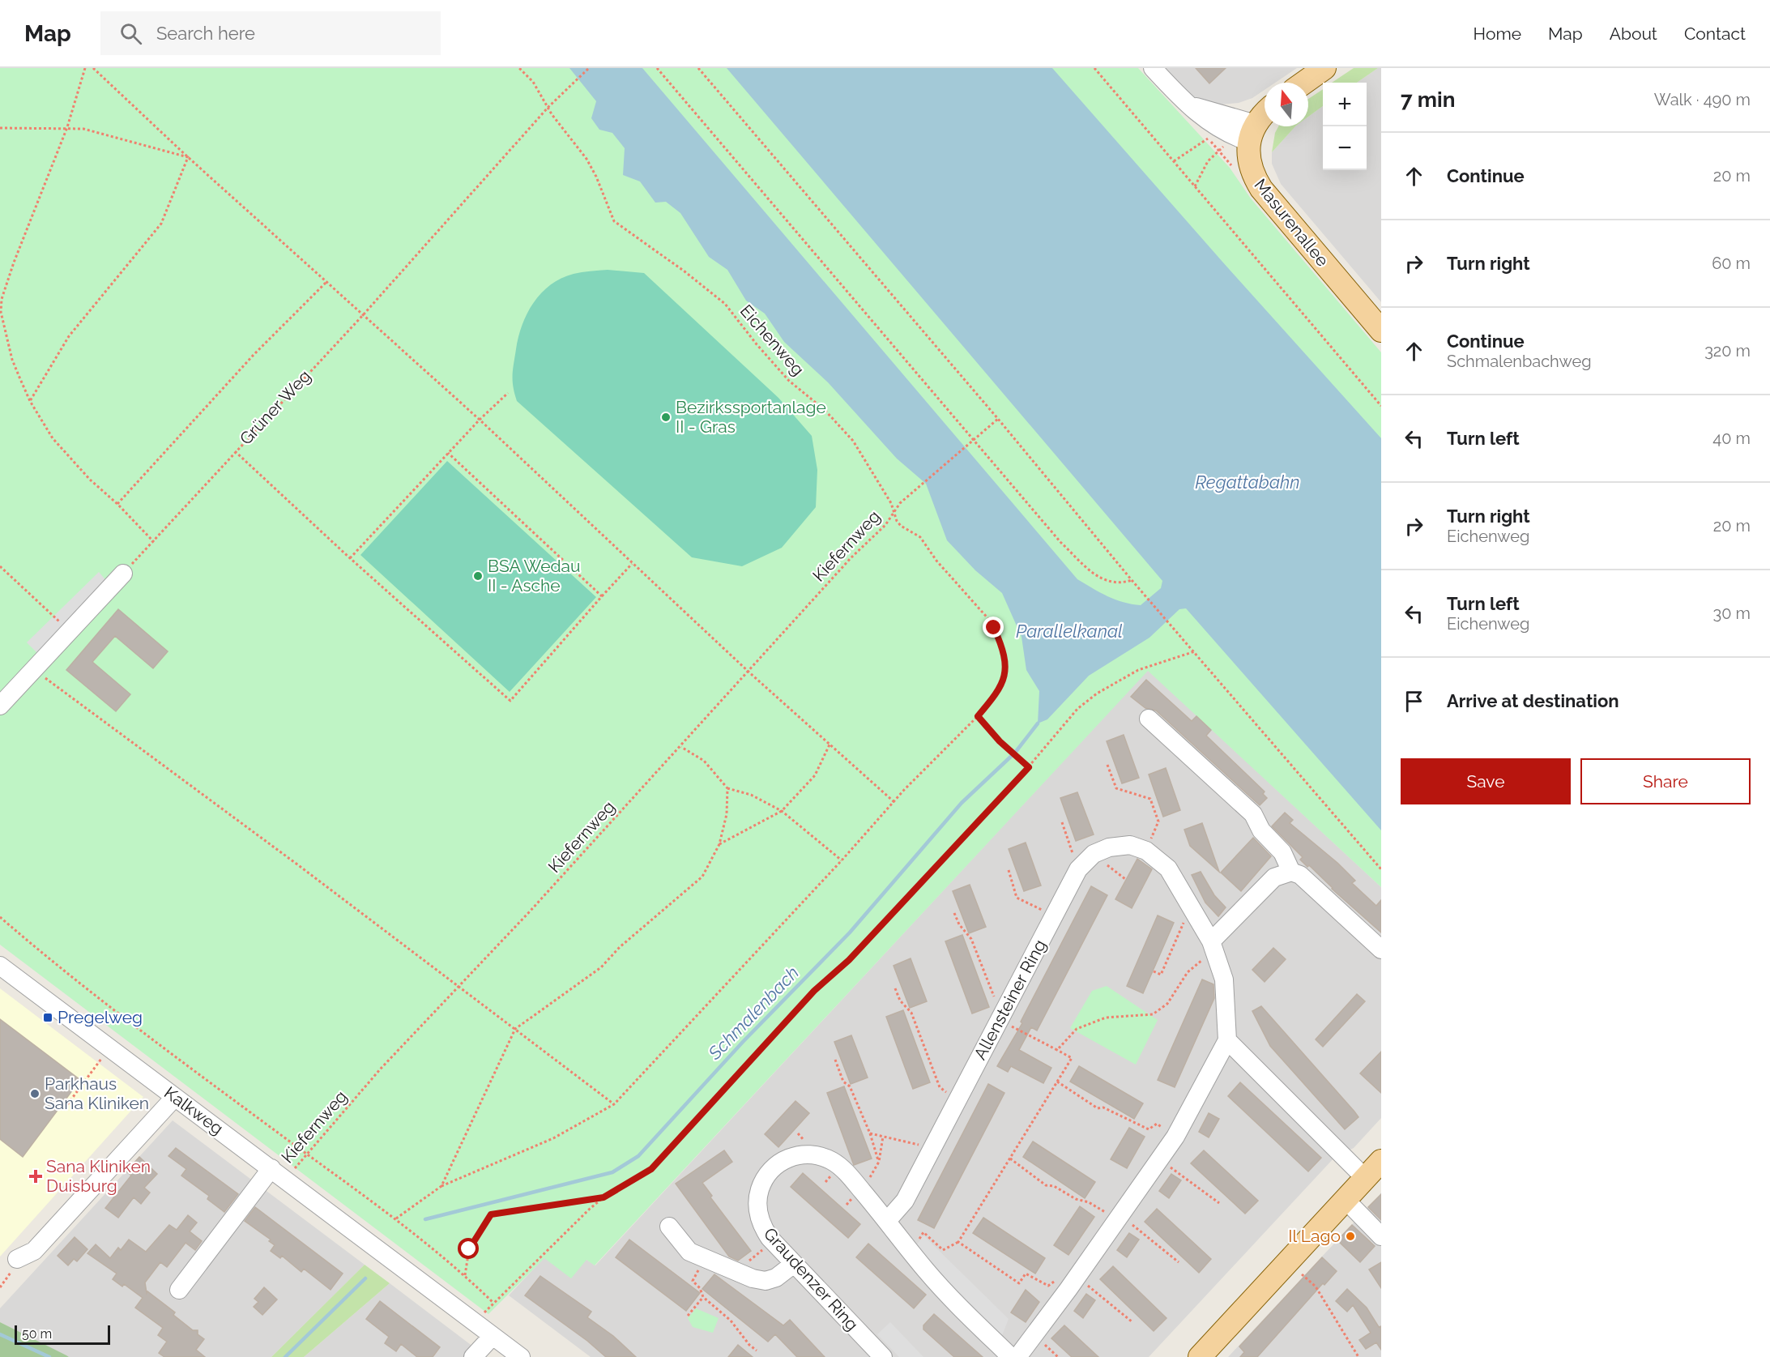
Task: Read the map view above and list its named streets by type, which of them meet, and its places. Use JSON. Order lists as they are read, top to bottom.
{
  "streets": {
    "main road": ["Masurenallee"],
    "street": ["Allensteiner Ring", "Kalkweg", "Graudenzer Ring"],
    "path": ["Eichenweg", "Grüner Weg", "Kiefernweg"]
  },
  "crossings": [
    ["Eichenweg", "Grüner Weg"],
    ["Eichenweg", "Kiefernweg"],
    ["Kiefernweg", "Kalkweg"],
    ["Allensteiner Ring", "Graudenzer Ring"]
  ],
  "water": ["Regattabahn", "Parallelkanal", "Schmalenbach"],
  "places": {
    "other": [
      "Bezirkssportanlage II - Gras",
      "BSA Wedau II - Asche",
      "Parkhaus Sana Kliniken",
      "Il Lago"
    ],
    "transit": ["Pregelweg"],
    "health": ["Sana Kliniken Duisburg"]
  },
  "scale_bar": "50 m",
  "north": "top",
  "page": {
    "header": "Map",
    "search": "Search here",
    "nav": [
      "Home",
      "Map",
      "About",
      "Contact"
    ],
    "heading": ["7 min", "Walk · 490 m"],
    "map_buttons": ["+", "−"],
    "list": [
      ["Continue", "20 m"],
      ["Turn right", "60 m"],
      ["Continue", "Schmalenbachweg", "320 m"],
      ["Turn left", "40 m"],
      ["Turn right", "Eichenweg", "20 m"],
      ["Turn left", "Eichenweg", "30 m"],
      "Arrive at destination"
    ],
    "buttons": ["Save", "Share"],
    "scale": "50 m"
  }
}
